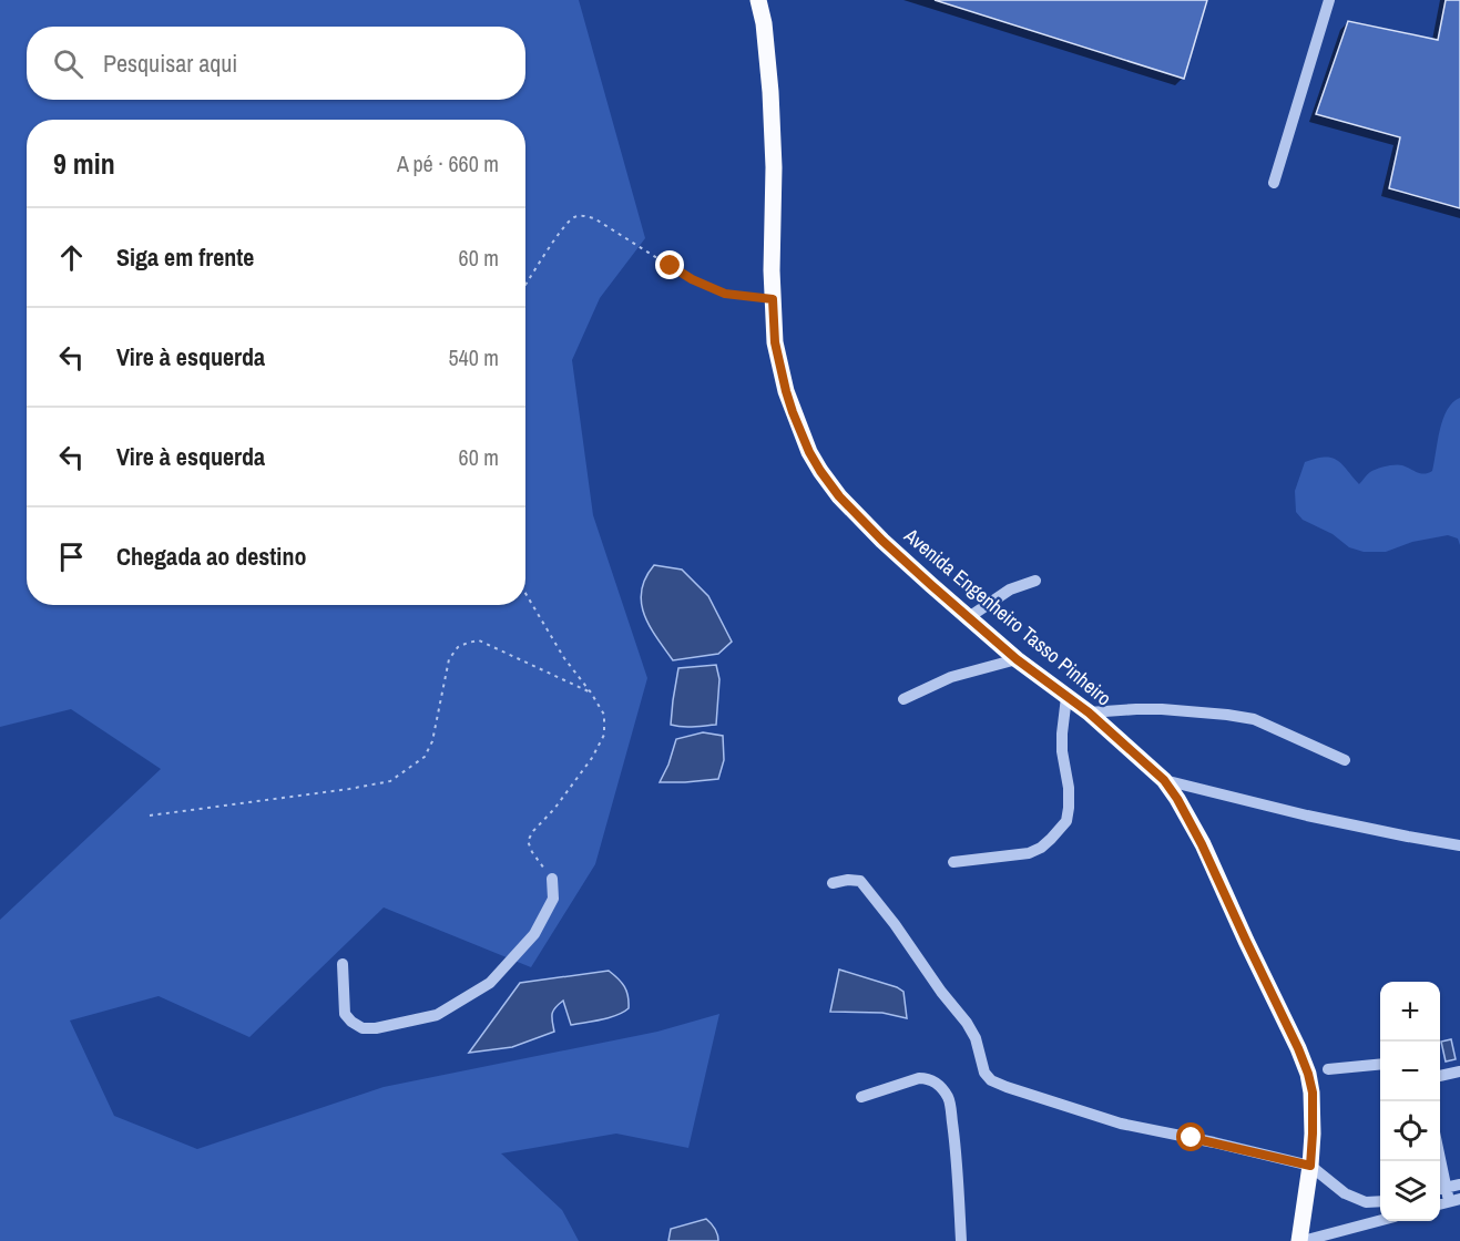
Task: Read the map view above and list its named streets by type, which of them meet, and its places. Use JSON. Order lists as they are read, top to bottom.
{
  "streets": {
    "main road": ["Avenida Engenheiro Tasso Pinheiro"]
  },
  "page": {
    "search": "Pesquisar aqui",
    "heading": ["9 min", "A pé · 660 m"],
    "list": [
      ["Siga em frente", "60 m"],
      ["Vire à esquerda", "540 m"],
      ["Vire à esquerda", "60 m"],
      "Chegada ao destino"
    ],
    "map_buttons": ["+", "−"]
  }
}
